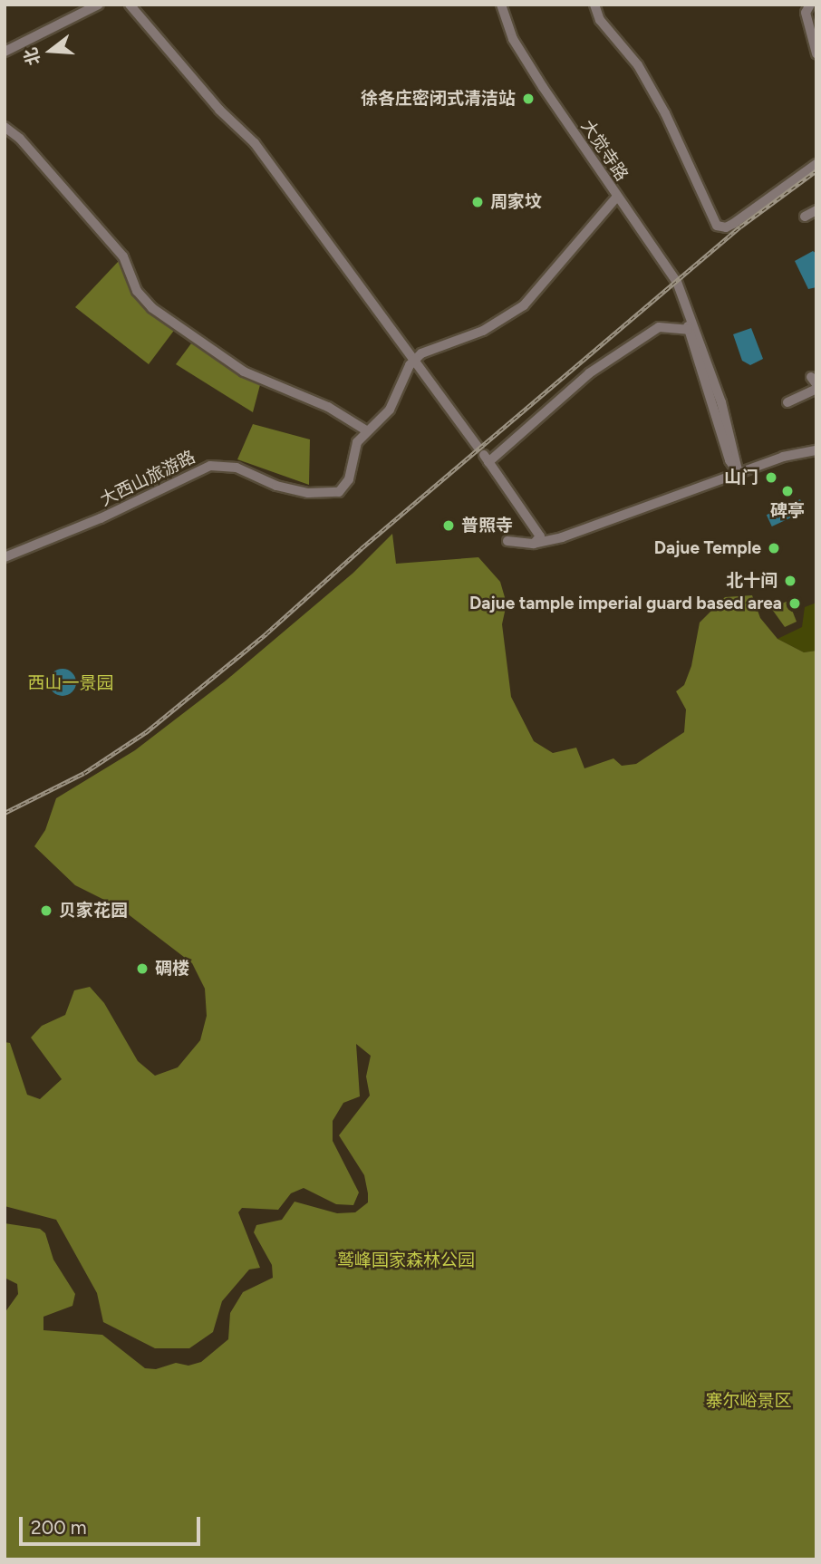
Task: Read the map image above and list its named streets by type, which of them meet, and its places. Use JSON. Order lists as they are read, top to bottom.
{
  "streets": {
    "street": ["大觉寺路", "大西山旅游路"]
  },
  "parks": ["西山一景园", "鹫峰国家森林公园", "寨尔峪景区"],
  "places": [
    "徐各庄密闭式清洁站",
    "周家坟",
    "山门",
    "碑亭",
    "普照寺",
    "Dajue Temple",
    "北十间",
    "Dajue tample imperial guard based area",
    "贝家花园",
    "碉楼"
  ],
  "scale_bar": "200 m",
  "north": "left"
}
